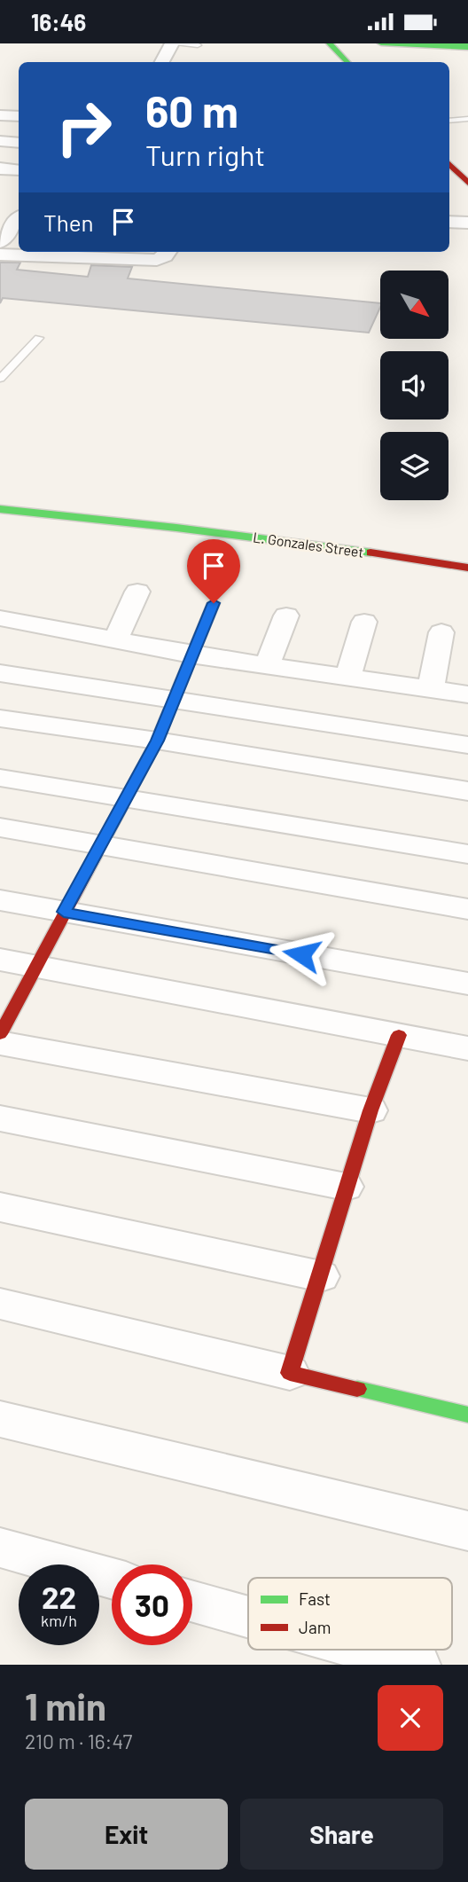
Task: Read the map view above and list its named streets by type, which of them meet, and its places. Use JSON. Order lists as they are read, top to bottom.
{
  "streets": {
    "main road": ["L. Gonzales Street"]
  },
  "legend": ["Fast", "Jam"],
  "north": "bottom right",
  "page": {
    "status": "16:46",
    "turn": ["60 m", "Turn right"],
    "then": "Then",
    "speed": "22 km/h",
    "limit": "30",
    "heading": ["1 min", "210 m · 16:47"],
    "buttons": ["Exit", "Share"]
  }
}
